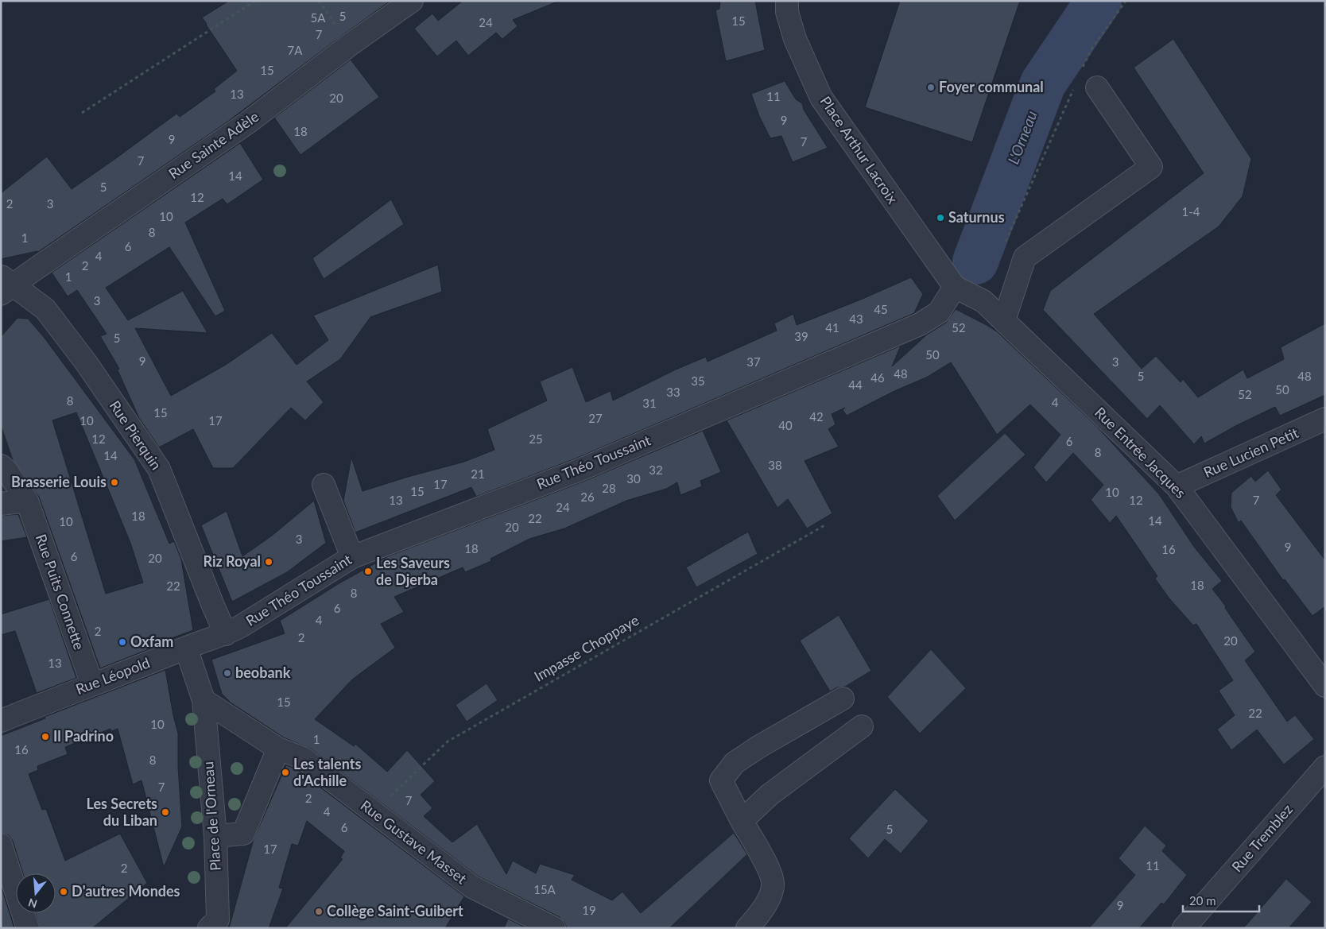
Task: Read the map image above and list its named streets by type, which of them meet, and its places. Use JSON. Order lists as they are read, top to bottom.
{
  "streets": {
    "street": [
      "Rue Sainte Adèle",
      "Place Arthur Lacroix",
      "Rue Pierquin",
      "Rue Entrée Jacques",
      "Rue Lucien Petit",
      "Rue Théo Toussaint",
      "Rue Puits Connette",
      "Rue Léopold",
      "Place de l'Orneau",
      "Rue Tremblez",
      "Rue Gustave Masset"
    ],
    "path": ["Impasse Choppaye"]
  },
  "crossings": [
    ["Rue Sainte Adèle", "Rue Pierquin"],
    ["Place Arthur Lacroix", "Rue Entrée Jacques"],
    ["Place Arthur Lacroix", "Rue Théo Toussaint"],
    ["Rue Pierquin", "Rue Théo Toussaint"],
    ["Rue Pierquin", "Rue Léopold"],
    ["Rue Entrée Jacques", "Rue Lucien Petit"],
    ["Rue Entrée Jacques", "Rue Théo Toussaint"],
    ["Rue Théo Toussaint", "Rue Léopold"],
    ["Rue Puits Connette", "Rue Léopold"],
    ["Impasse Choppaye", "Rue Gustave Masset"],
    ["Rue Léopold", "Place de l'Orneau"],
    ["Place de l'Orneau", "Rue Gustave Masset"]
  ],
  "water": ["L'Orneau"],
  "places": [
    "Foyer communal",
    "Saturnus",
    "Brasserie Louis",
    "Riz Royal",
    "Les Saveurs de Djerba",
    "Oxfam",
    "beobank",
    "Il Padrino",
    "Les talents d'Achille",
    "Les Secrets du Liban",
    "D'autres Mondes",
    "Collège Saint-Guibert"
  ],
  "house_numbers": [
    "5",
    "5A",
    "15",
    "24",
    "7",
    "7A",
    "15",
    "13",
    "11",
    "20",
    "9",
    "18",
    "9",
    "7",
    "7",
    "14",
    "5",
    "12",
    "2",
    "3",
    "1-4",
    "10",
    "8",
    "1",
    "6",
    "4",
    "2",
    "1",
    "3",
    "45",
    "43",
    "41",
    "52",
    "39",
    "5",
    "50",
    "9",
    "37",
    "3",
    "48",
    "5",
    "48",
    "46",
    "35",
    "44",
    "50",
    "33",
    "52",
    "8",
    "4",
    "31",
    "15",
    "42",
    "27",
    "10",
    "17",
    "40",
    "12",
    "25",
    "6",
    "8",
    "14",
    "38",
    "32",
    "21",
    "30",
    "17",
    "28",
    "15",
    "10",
    "26",
    "13",
    "12",
    "7",
    "24",
    "18",
    "22",
    "14",
    "10",
    "20",
    "3",
    "9",
    "18",
    "16",
    "6",
    "20",
    "18",
    "22",
    "8",
    "6",
    "4",
    "2",
    "2",
    "20",
    "13",
    "15",
    "22",
    "10",
    "1",
    "16",
    "8",
    "7",
    "2",
    "7",
    "4",
    "6",
    "5",
    "17",
    "11",
    "2",
    "15A",
    "9",
    "19"
  ],
  "scale_bar": "20 m",
  "north": "bottom"
}
